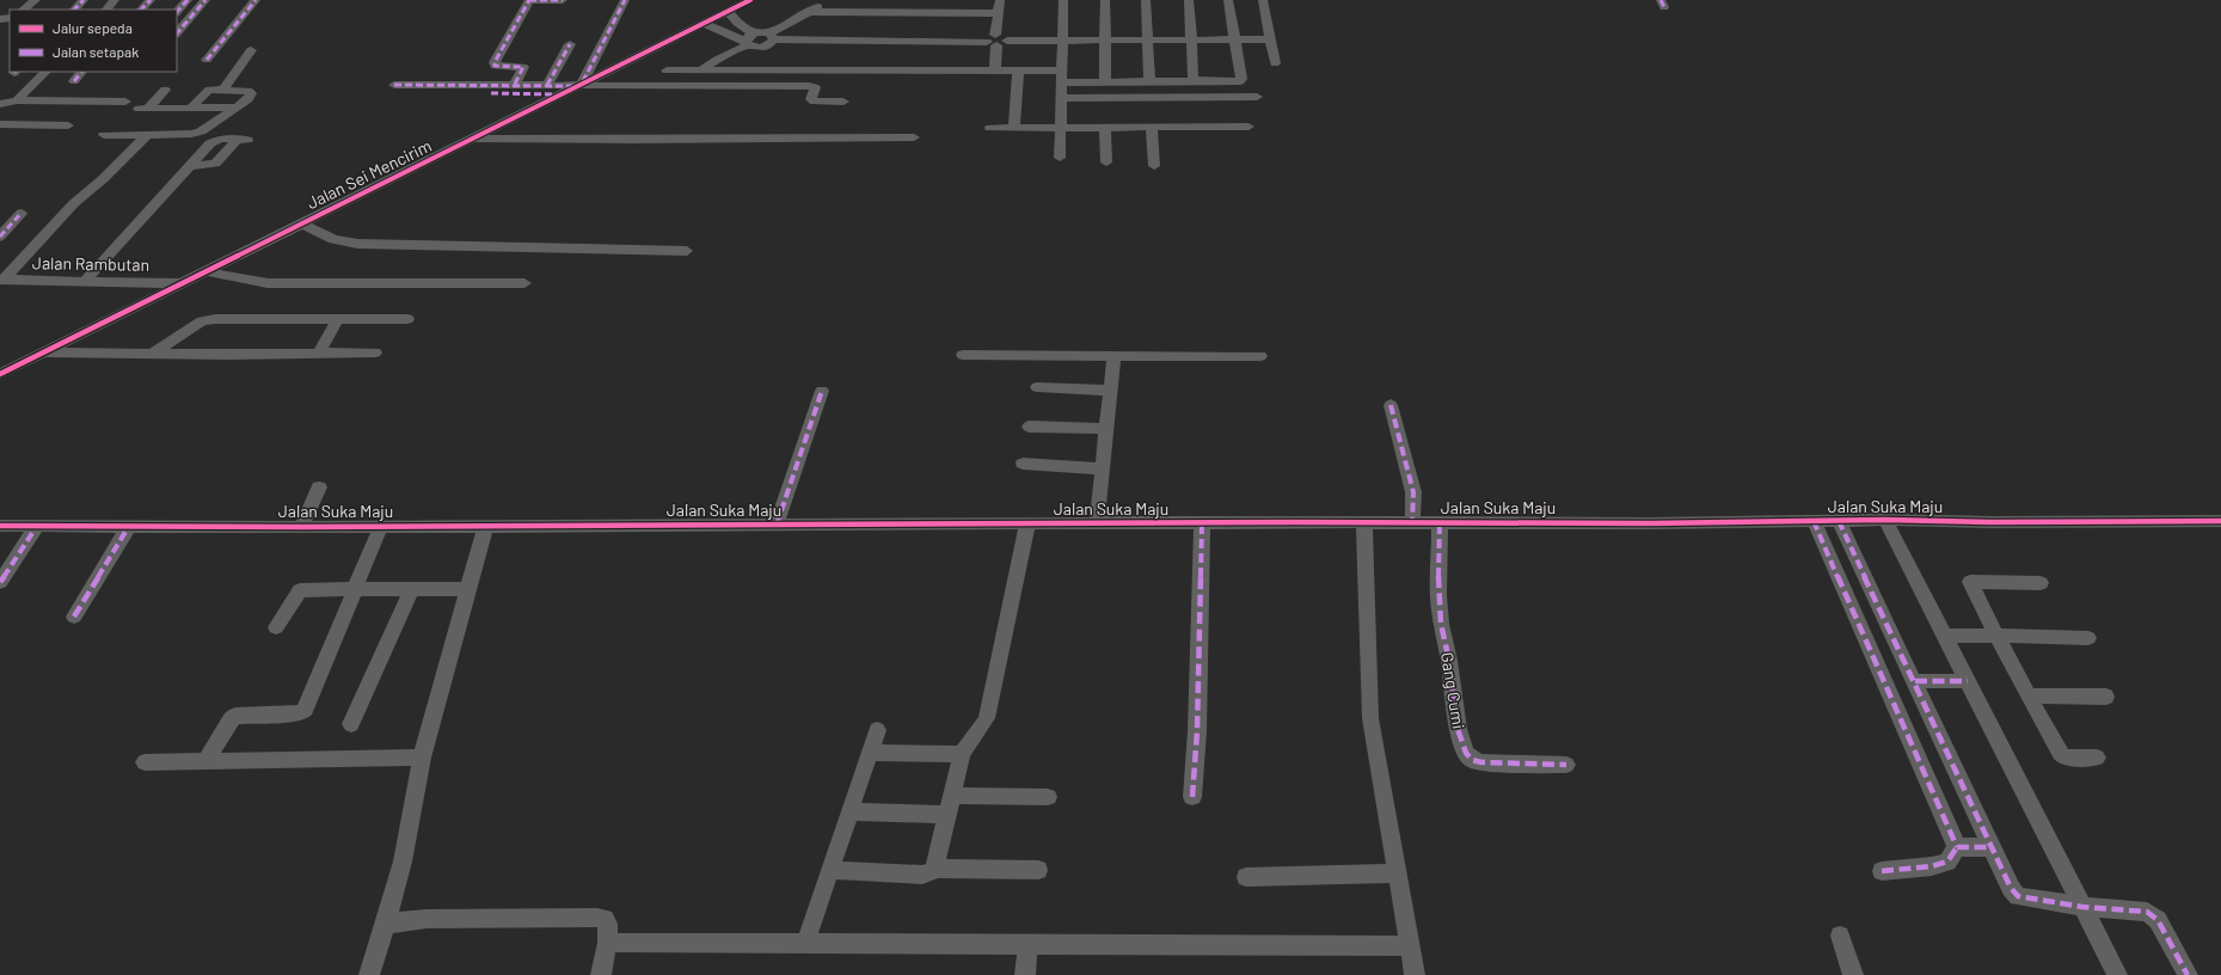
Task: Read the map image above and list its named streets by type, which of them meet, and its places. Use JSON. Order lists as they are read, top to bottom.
{
  "streets": {
    "street": [
      "Jalan Sei Mencirim",
      "Jalan Rambutan",
      "Jalan Suka Maju",
      "Gang Cumi"
    ]
  },
  "crossings": [
    ["Jalan Sei Mencirim", "Jalan Rambutan"],
    ["Jalan Suka Maju", "Gang Cumi"]
  ],
  "legend": ["Jalur sepeda", "Jalan setapak"]
}
